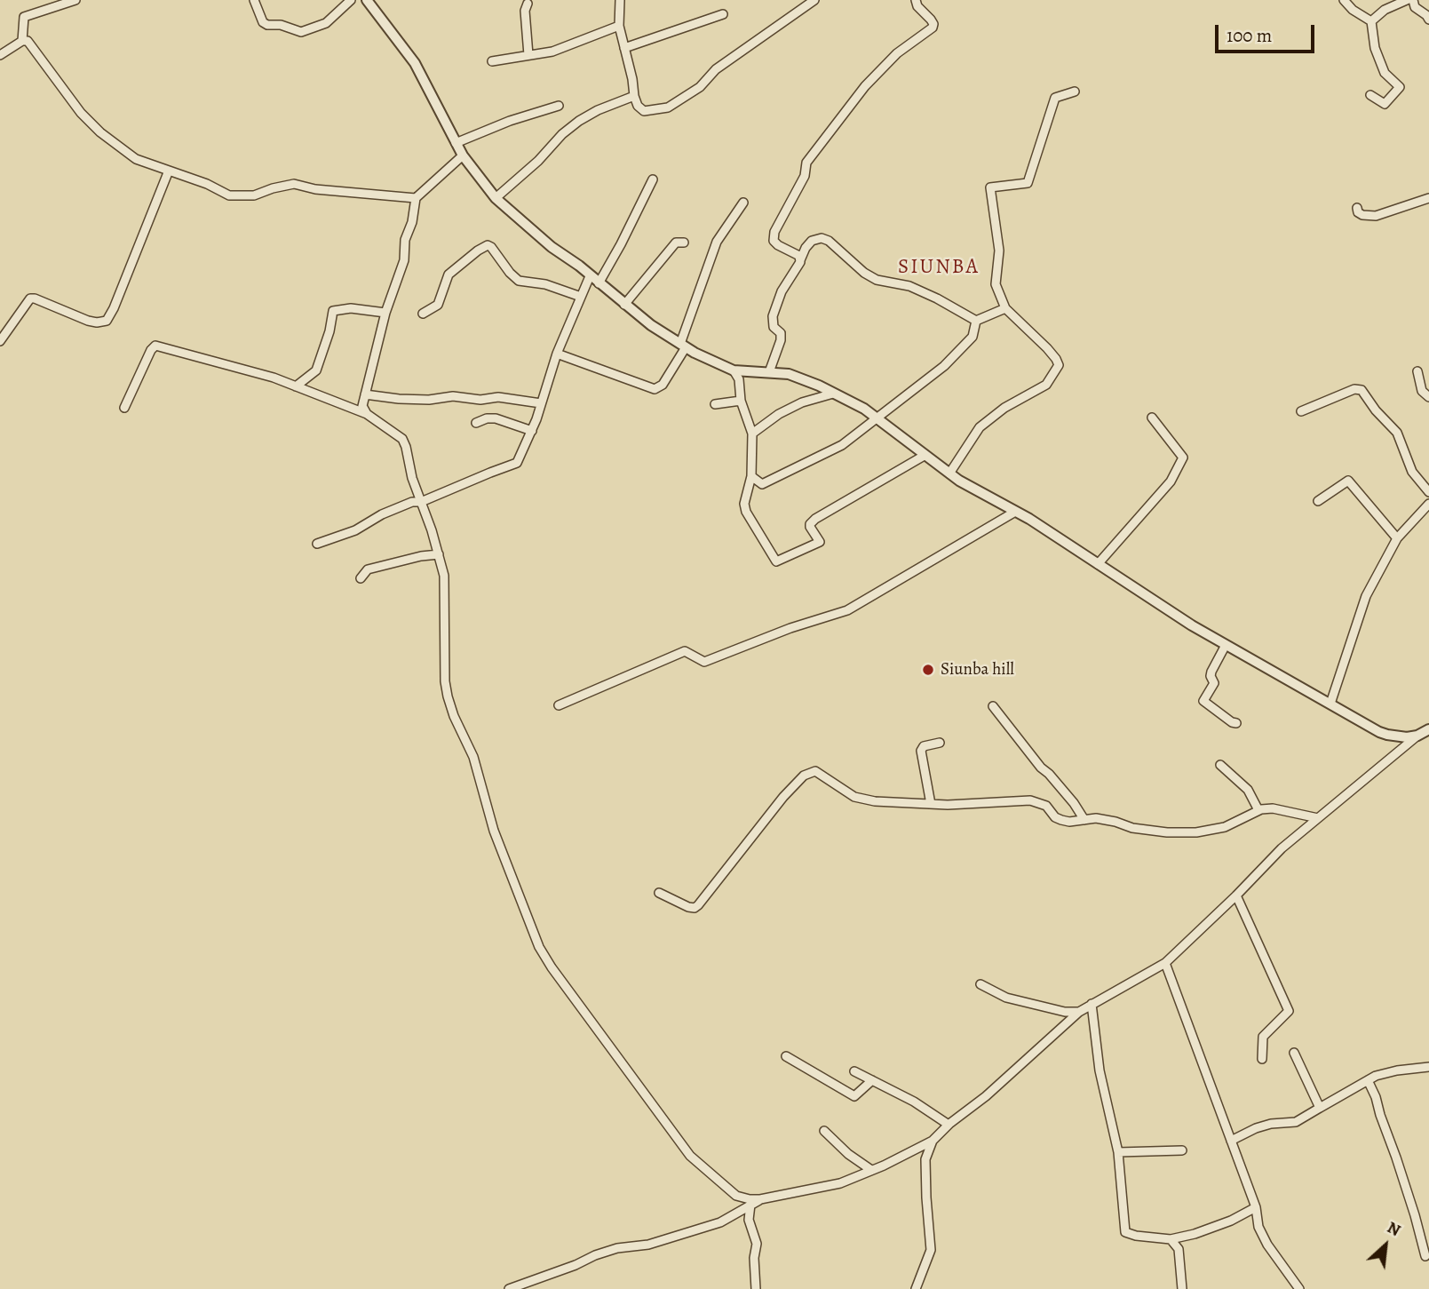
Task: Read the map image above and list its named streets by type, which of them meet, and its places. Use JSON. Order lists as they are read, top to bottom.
{
  "districts": ["SIUNBA"],
  "places": ["Siunba hill"],
  "scale_bar": "100 m",
  "north": "top right"
}
